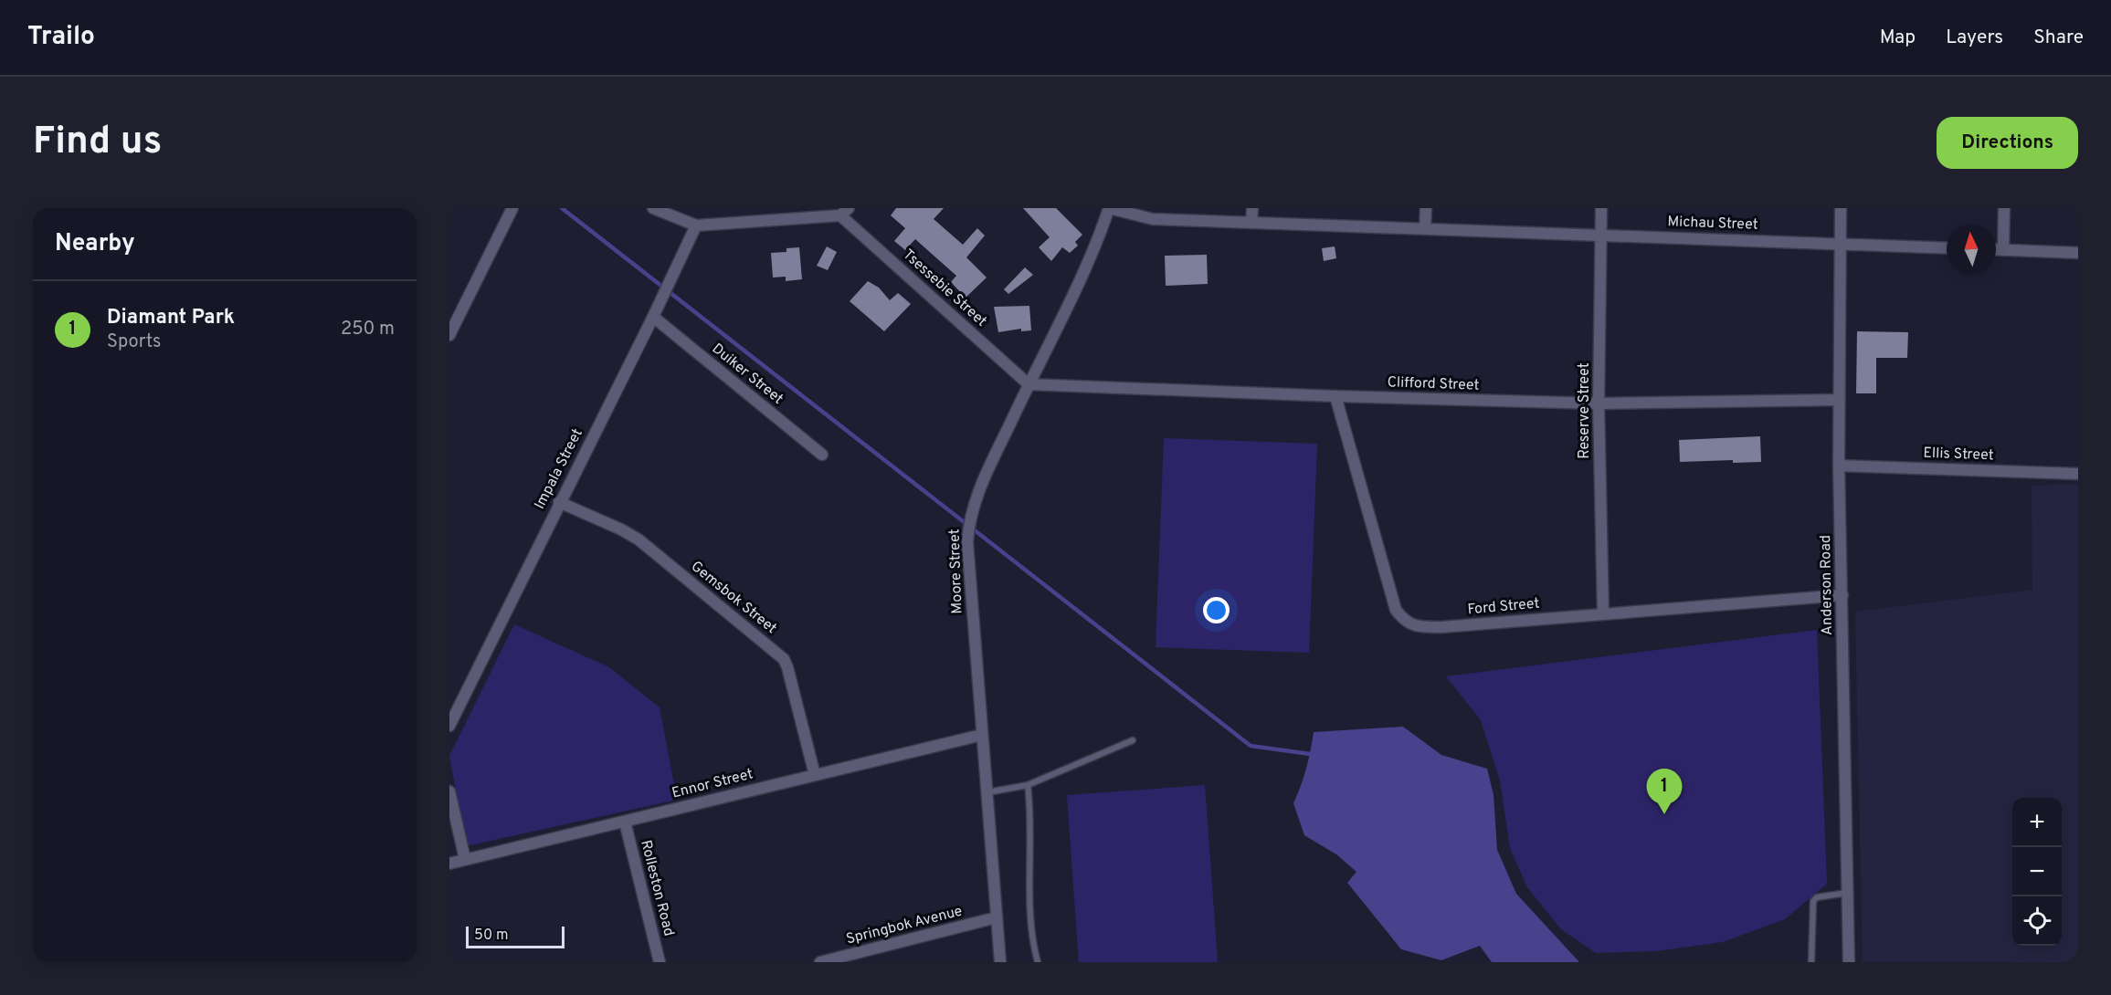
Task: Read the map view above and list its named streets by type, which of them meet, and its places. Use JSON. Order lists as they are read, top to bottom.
{
  "streets": {
    "street": [
      "Michau Street",
      "Tsessebie Street",
      "Duiker Street",
      "Clifford Street",
      "Reserve Street",
      "Ellis Street",
      "Impala Street",
      "Moore Street",
      "Anderson Road",
      "Gemsbok Street",
      "Ford Street",
      "Ennor Street",
      "Rolleston Road",
      "Springbok Avenue"
    ]
  },
  "crossings": [
    ["Michau Street", "Reserve Street"],
    ["Michau Street", "Moore Street"],
    ["Michau Street", "Anderson Road"],
    ["Tsessebie Street", "Clifford Street"],
    ["Tsessebie Street", "Moore Street"],
    ["Duiker Street", "Impala Street"],
    ["Clifford Street", "Reserve Street"],
    ["Clifford Street", "Moore Street"],
    ["Clifford Street", "Anderson Road"],
    ["Clifford Street", "Ford Street"],
    ["Reserve Street", "Ford Street"],
    ["Ellis Street", "Anderson Road"],
    ["Impala Street", "Gemsbok Street"],
    ["Moore Street", "Ennor Street"],
    ["Moore Street", "Springbok Avenue"],
    ["Anderson Road", "Ford Street"],
    ["Gemsbok Street", "Ennor Street"],
    ["Ennor Street", "Rolleston Road"]
  ],
  "scale_bar": "50 m",
  "north": "top",
  "page": {
    "header": "Trailo",
    "nav": ["Map", "Layers", "Share"],
    "buttons": "Directions",
    "title": "Find us",
    "heading": "Nearby",
    "list": [
      {
        "mark": "1",
        "name": "Diamant Park",
        "note": "Sports",
        "value": "250 m"
      }
    ],
    "pins": "1",
    "map_buttons": ["+", "−"],
    "scale": "50 m"
  }
}
